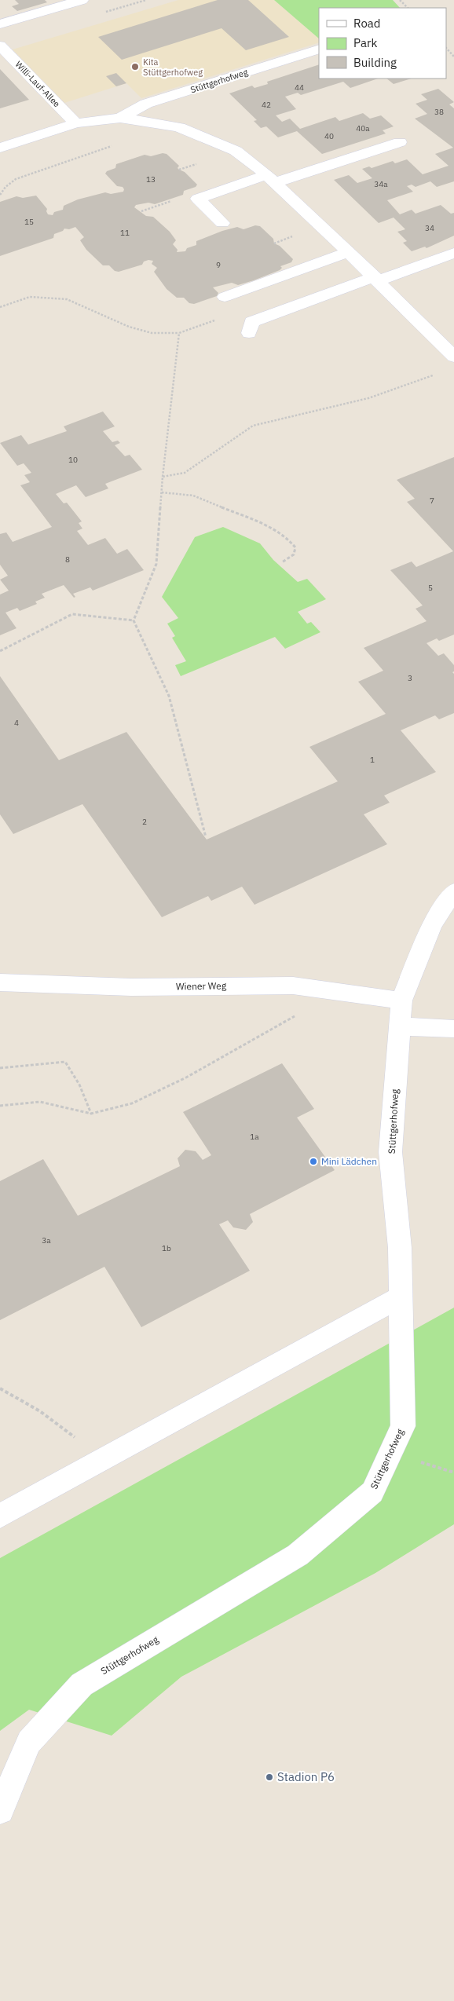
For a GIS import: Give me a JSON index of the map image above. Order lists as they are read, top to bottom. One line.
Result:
{"streets":{"street":["Stüttgerhofweg","Willi-Lauf-Allee","Wiener Weg"]},"crossings":[["Stüttgerhofweg","Willi-Lauf-Allee"],["Stüttgerhofweg","Wiener Weg"]],"places":["Kita Stüttgerhofweg","Mini Lädchen","Stadion P6"],"house_numbers":["44","42","38","40a","40","13","34a","15","34","11","9","10","7","8","5","3","4","1","2","1a","3a","1b"],"legend":["Road","Park","Building"]}
